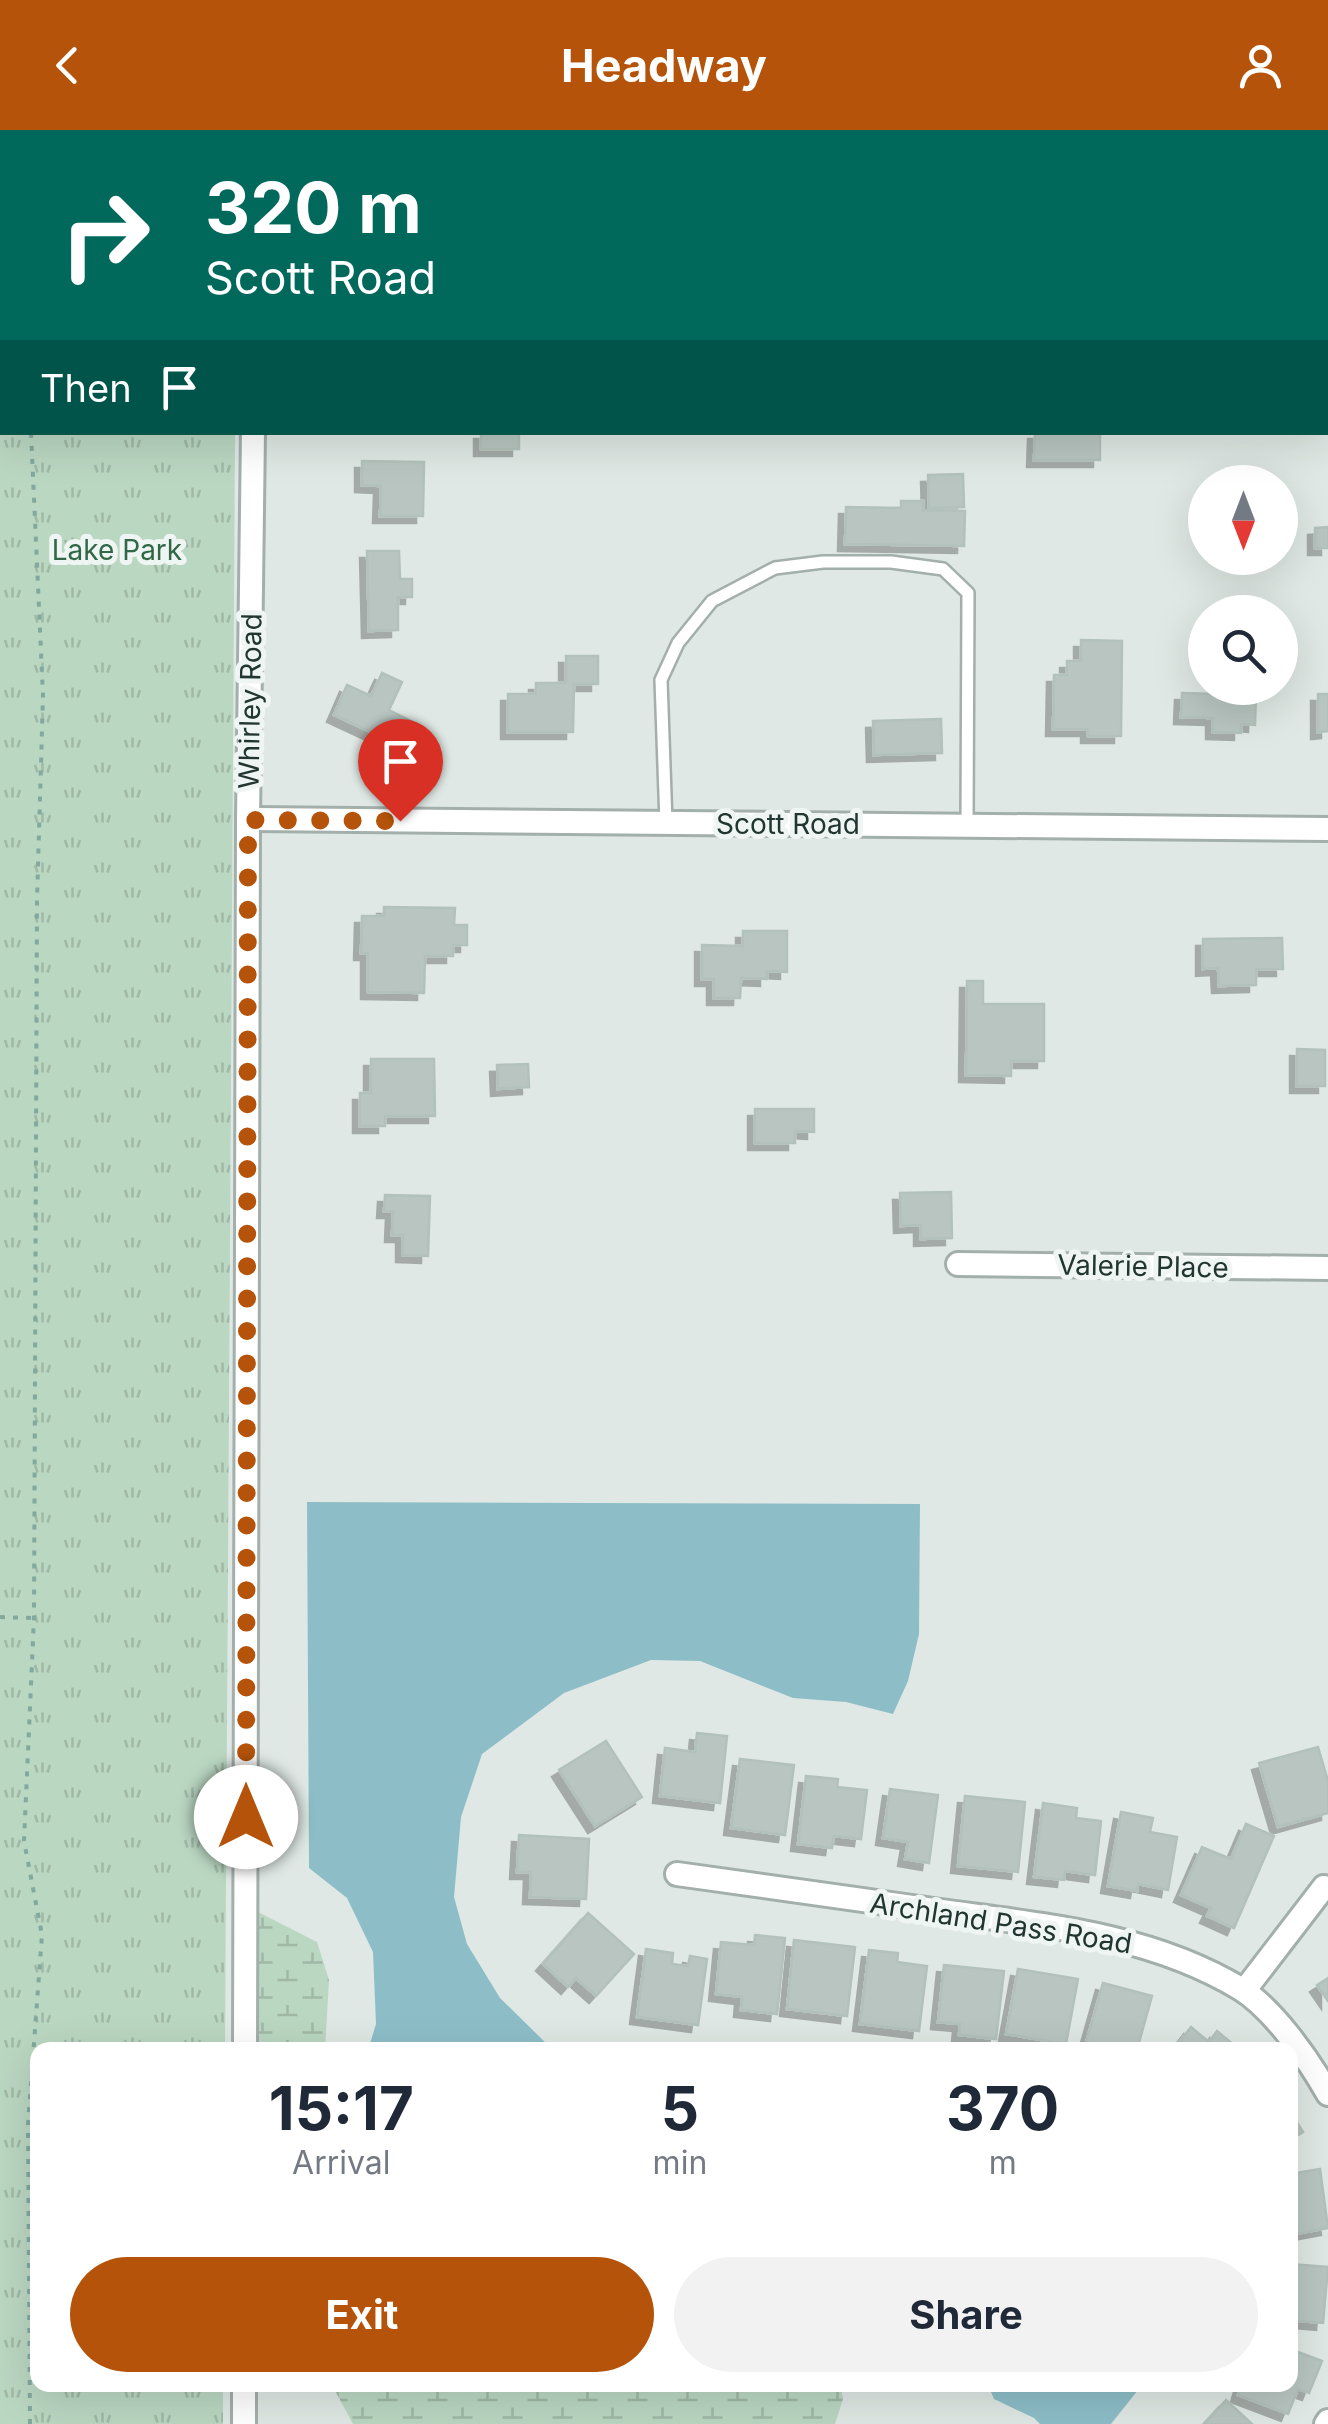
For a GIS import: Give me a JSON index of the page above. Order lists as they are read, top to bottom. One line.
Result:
{"streets":{"street":["Whirley Road","Scott Road","Valerie Place","Archland Pass Road"]},"crossings":[["Whirley Road","Scott Road"]],"parks":["Lake Park"],"north":"bottom","page":{"header":"Headway","turn":["320 m","Scott Road"],"then":"Then","eta":["15:17","Arrival","5","min","370","m"],"buttons":["Exit","Share"]}}
